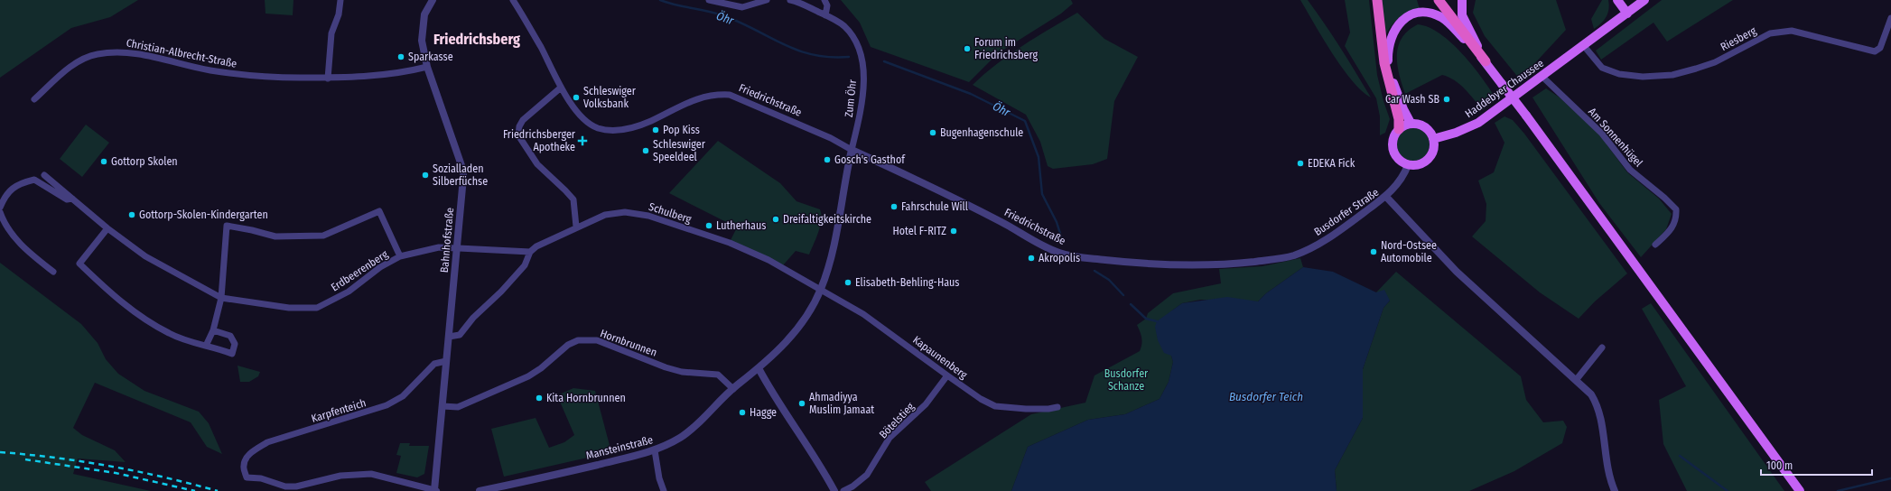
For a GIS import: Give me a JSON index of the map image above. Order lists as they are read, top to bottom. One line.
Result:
{"streets":{"main road":["Haddebyer Chaussee"],"street":["Riesberg","Christian-Albrecht-Straße","Zum Öhr","Friedrichstraße","Am Sonnenhügel","Busdorfer Straße","Schulberg","Bahnhofstraße","Erdbeerenberg","Hornbrunnen","Kapaunenberg","Karpfenteich","Bötelstieg","Mansteinstraße"]},"crossings":[["Riesberg","Haddebyer Chaussee"],["Christian-Albrecht-Straße","Bahnhofstraße"],["Haddebyer Chaussee","Am Sonnenhügel"],["Zum Öhr","Friedrichstraße"],["Zum Öhr","Mansteinstraße"],["Friedrichstraße","Busdorfer Straße"],["Friedrichstraße","Mansteinstraße"],["Schulberg","Erdbeerenberg"],["Schulberg","Kapaunenberg"],["Schulberg","Mansteinstraße"],["Bahnhofstraße","Erdbeerenberg"],["Bahnhofstraße","Hornbrunnen"],["Bahnhofstraße","Karpfenteich"],["Hornbrunnen","Mansteinstraße"],["Kapaunenberg","Bötelstieg"],["Kapaunenberg","Mansteinstraße"]],"districts":["Friedrichsberg"],"water":["Öhr","Busdorfer Teich"],"parks":["Busdorfer Schanze"],"places":{"other":["Forum im Friedrichsberg","Sparkasse","Schleswiger Volksbank","Car Wash SB","Pop Kiss","Bugenhagenschule","Schleswiger Speeldeel","Gosch's Gasthof","Gottorp Skolen","EDEKA Fick","Sozialladen Silberfüchse","Fahrschule Will","Gottorp-Skolen-Kindergarten","Dreifaltigkeitskirche","Lutherhaus","Hotel F-RITZ","Nord-Ostsee Automobile","Akropolis","Elisabeth-Behling-Haus","Kita Hornbrunnen","Ahmadiyya Muslim Jamaat","Hagge"],"health":["Friedrichsberger Apotheke"]},"scale_bar":"100 m"}
